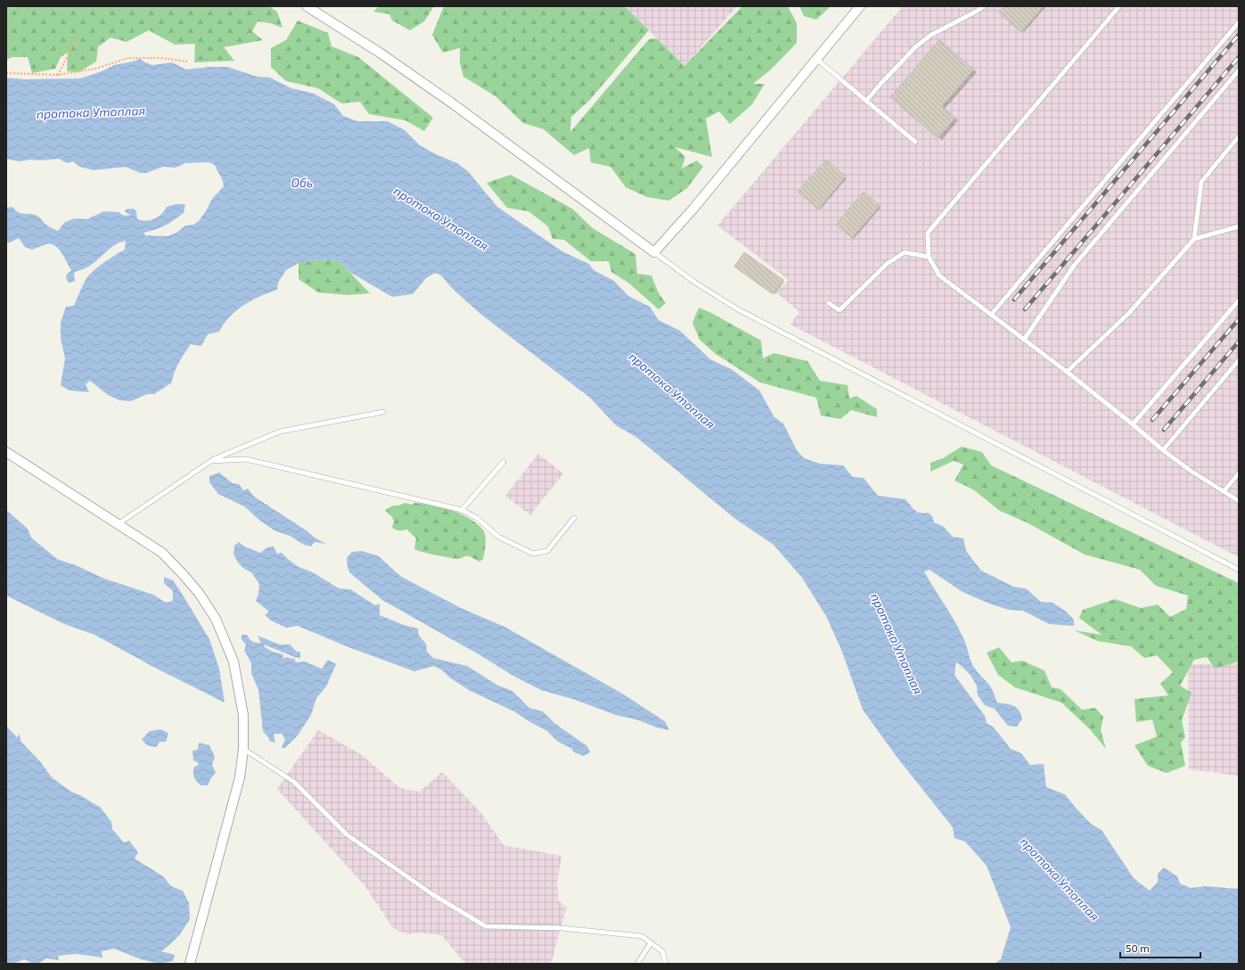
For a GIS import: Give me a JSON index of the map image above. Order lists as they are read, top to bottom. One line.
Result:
{"water":["протока Утоплая","Обь"],"scale_bar":"50 m"}
